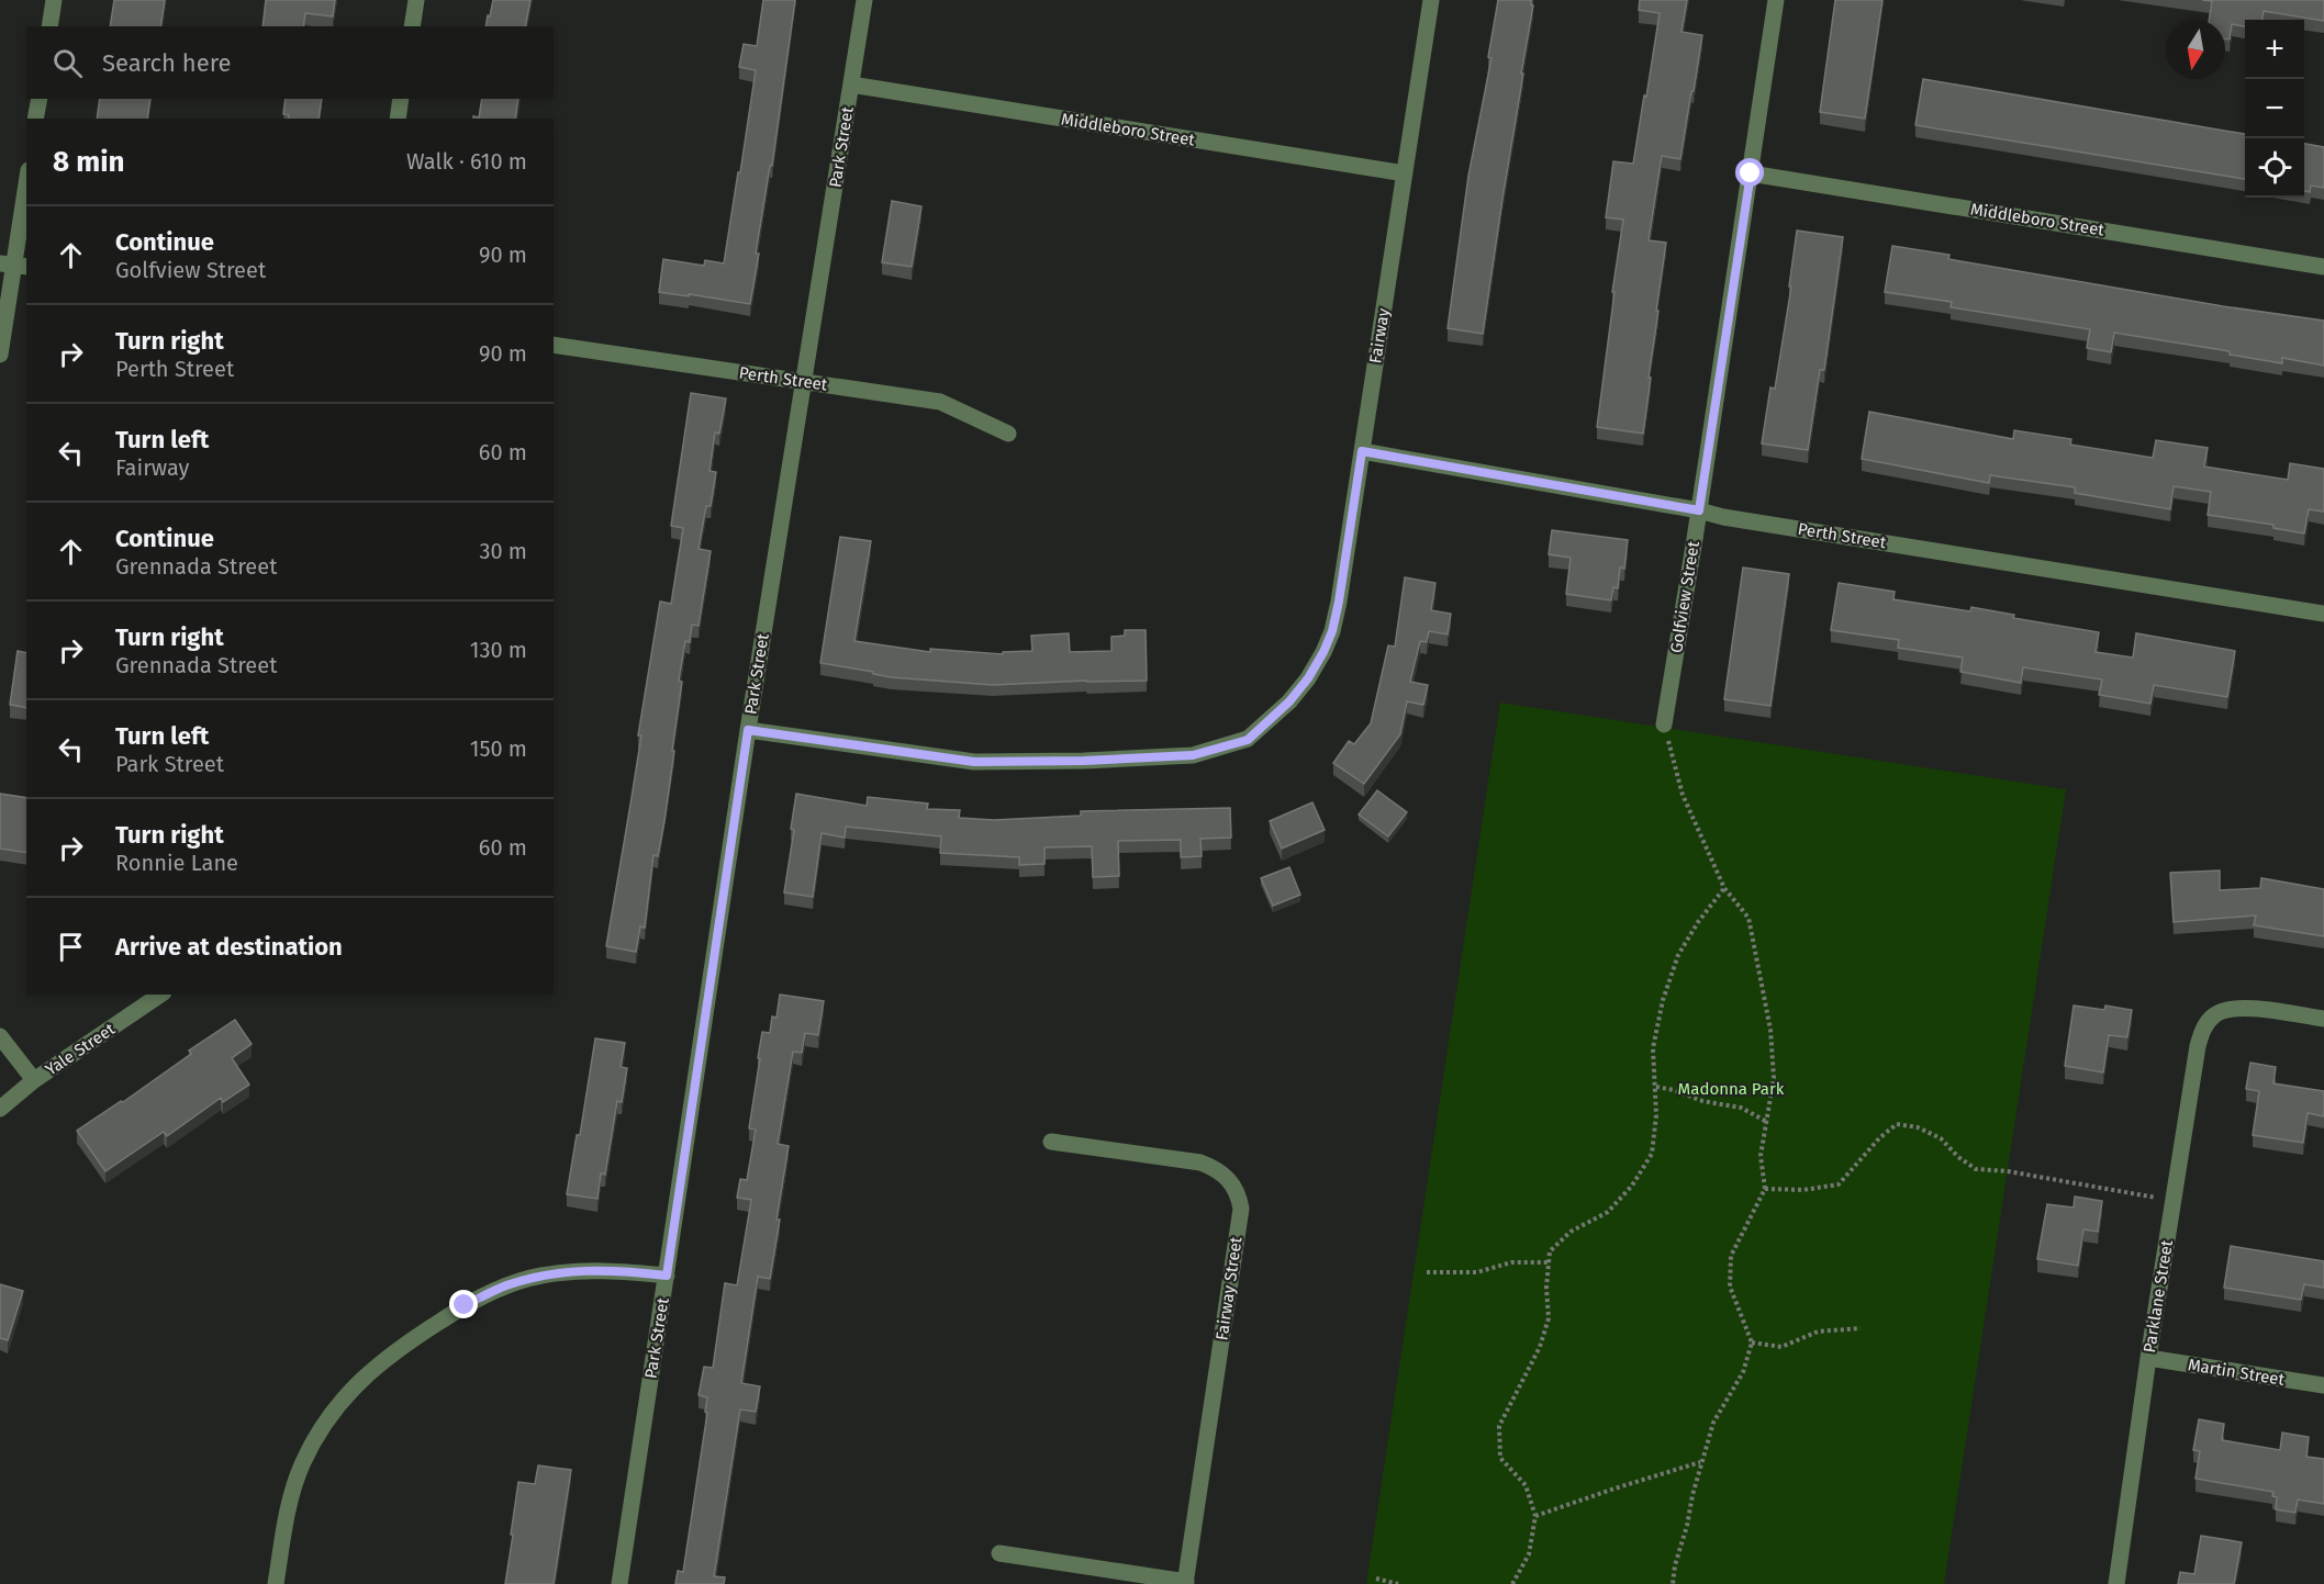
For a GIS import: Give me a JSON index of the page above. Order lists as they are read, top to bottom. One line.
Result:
{"streets":{"street":["Middleboro Street","Park Street","Fairway","Perth Street","Golfview Street","Yale Street","Fairway Street","Parklane Street","Martin Street"]},"crossings":[["Middleboro Street","Park Street"],["Middleboro Street","Fairway"],["Middleboro Street","Golfview Street"],["Park Street","Fairway"],["Park Street","Perth Street"],["Fairway","Perth Street"],["Perth Street","Golfview Street"],["Parklane Street","Martin Street"]],"parks":["Madonna Park"],"north":"bottom","page":{"map_buttons":["+","−"],"search":"Search here","heading":["8 min","Walk · 610 m"],"list":[["Continue","Golfview Street","90 m"],["Turn right","Perth Street","90 m"],["Turn left","Fairway","60 m"],["Continue","Grennada Street","30 m"],["Turn right","Grennada Street","130 m"],["Turn left","Park Street","150 m"],["Turn right","Ronnie Lane","60 m"],"Arrive at destination"]}}
